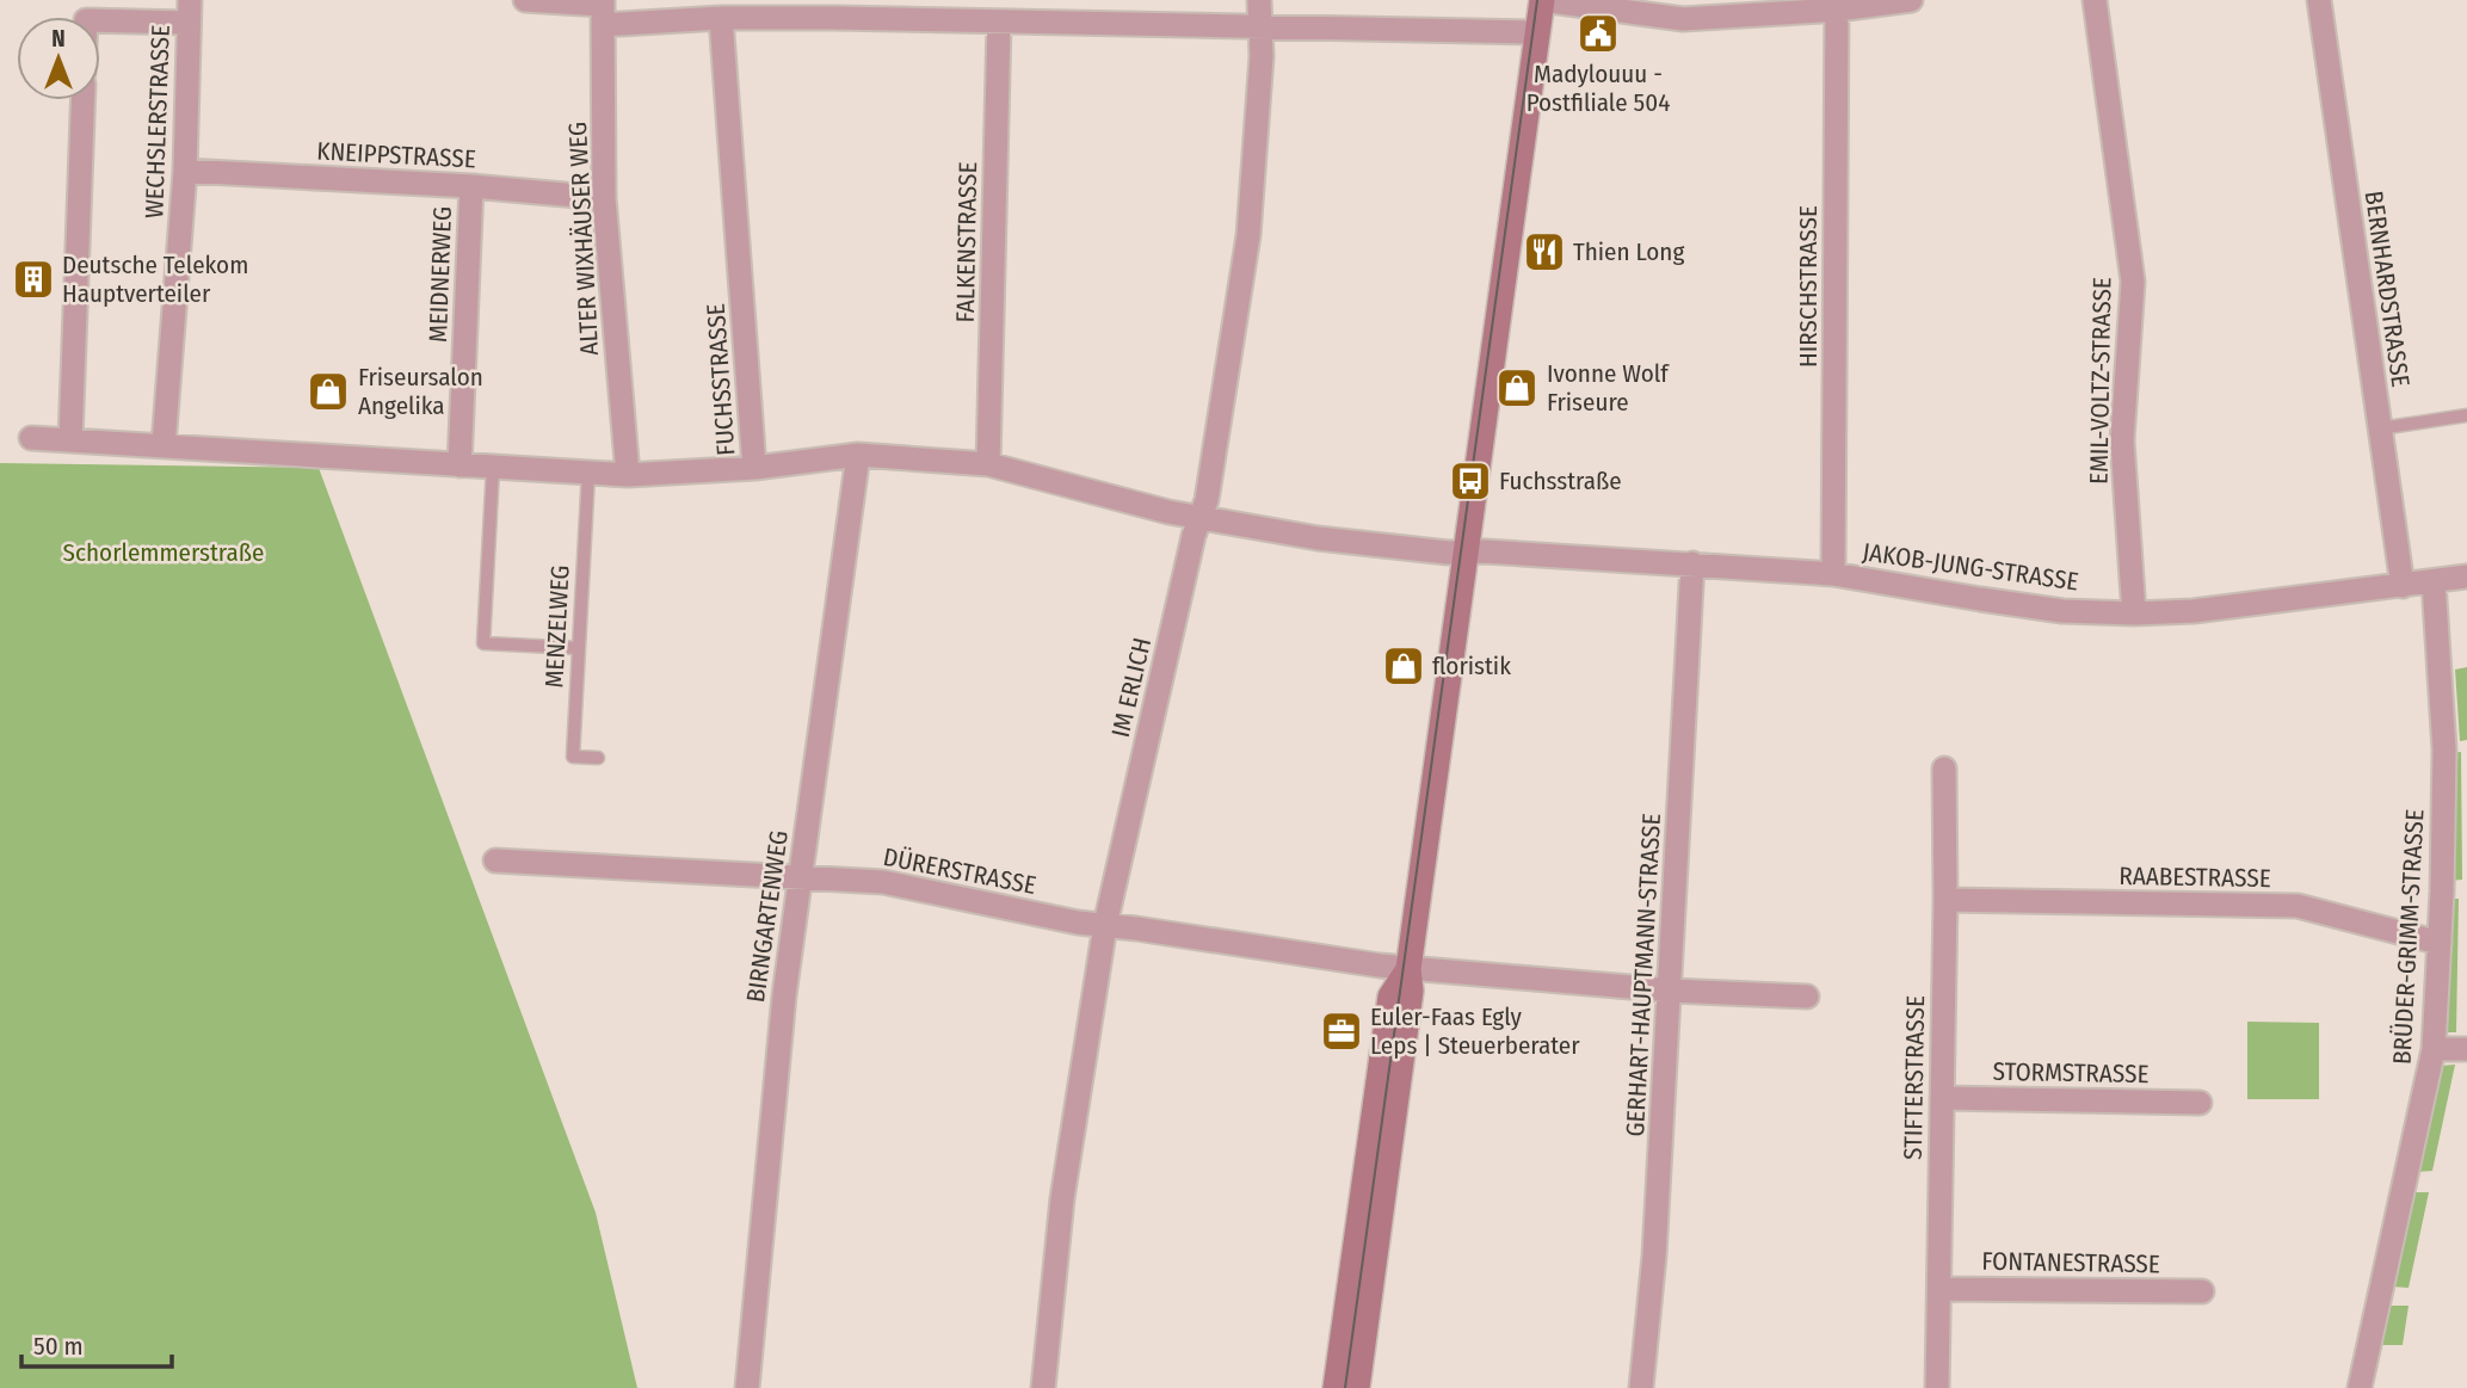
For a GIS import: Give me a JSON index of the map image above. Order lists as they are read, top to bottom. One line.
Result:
{"streets":{"street":["WECHSLERSTRASSE","KNEIPPSTRASSE","ALTER WIXHÄUSER WEG","FALKENSTRASSE","MEIDNERWEG","HIRSCHSTRASSE","BERNHARDSTRASSE","FUCHSSTRASSE","EMIL-VOLTZ-STRASSE","JAKOB-JUNG-STRASSE","IM ERLICH","DÜRERSTRASSE","RAABESTRASSE","BIRNGARTENWEG","BRÜDER-GRIMM-STRASSE","GERHART-HAUPTMANN-STRASSE","STORMSTRASSE","STIFTERSTRASSE","FONTANESTRASSE"],"lane":["MENZELWEG"]},"crossings":[["WECHSLERSTRASSE","KNEIPPSTRASSE"],["KNEIPPSTRASSE","ALTER WIXHÄUSER WEG"],["KNEIPPSTRASSE","MEIDNERWEG"],["FALKENSTRASSE","FUCHSSTRASSE"],["HIRSCHSTRASSE","JAKOB-JUNG-STRASSE"],["BERNHARDSTRASSE","JAKOB-JUNG-STRASSE"],["FUCHSSTRASSE","JAKOB-JUNG-STRASSE"],["FUCHSSTRASSE","IM ERLICH"],["FUCHSSTRASSE","BIRNGARTENWEG"],["EMIL-VOLTZ-STRASSE","JAKOB-JUNG-STRASSE"],["JAKOB-JUNG-STRASSE","BRÜDER-GRIMM-STRASSE"],["JAKOB-JUNG-STRASSE","GERHART-HAUPTMANN-STRASSE"],["IM ERLICH","DÜRERSTRASSE"],["DÜRERSTRASSE","BIRNGARTENWEG"],["DÜRERSTRASSE","GERHART-HAUPTMANN-STRASSE"],["RAABESTRASSE","BRÜDER-GRIMM-STRASSE"],["RAABESTRASSE","STIFTERSTRASSE"],["STORMSTRASSE","STIFTERSTRASSE"],["STIFTERSTRASSE","FONTANESTRASSE"]],"parks":["Schorlemmerstraße"],"places":{"public building":["Madylouuu - Postfiliale 504"],"restaurant":["Thien Long"],"building":["Deutsche Telekom Hauptverteiler"],"shop":["Ivonne Wolf Friseure","Friseursalon Angelika","floristik"],"bus stop":["Fuchsstraße"],"office":["Euler-Faas Egly Leps | Steuerberater"]},"scale_bar":"50 m","north":"top"}
